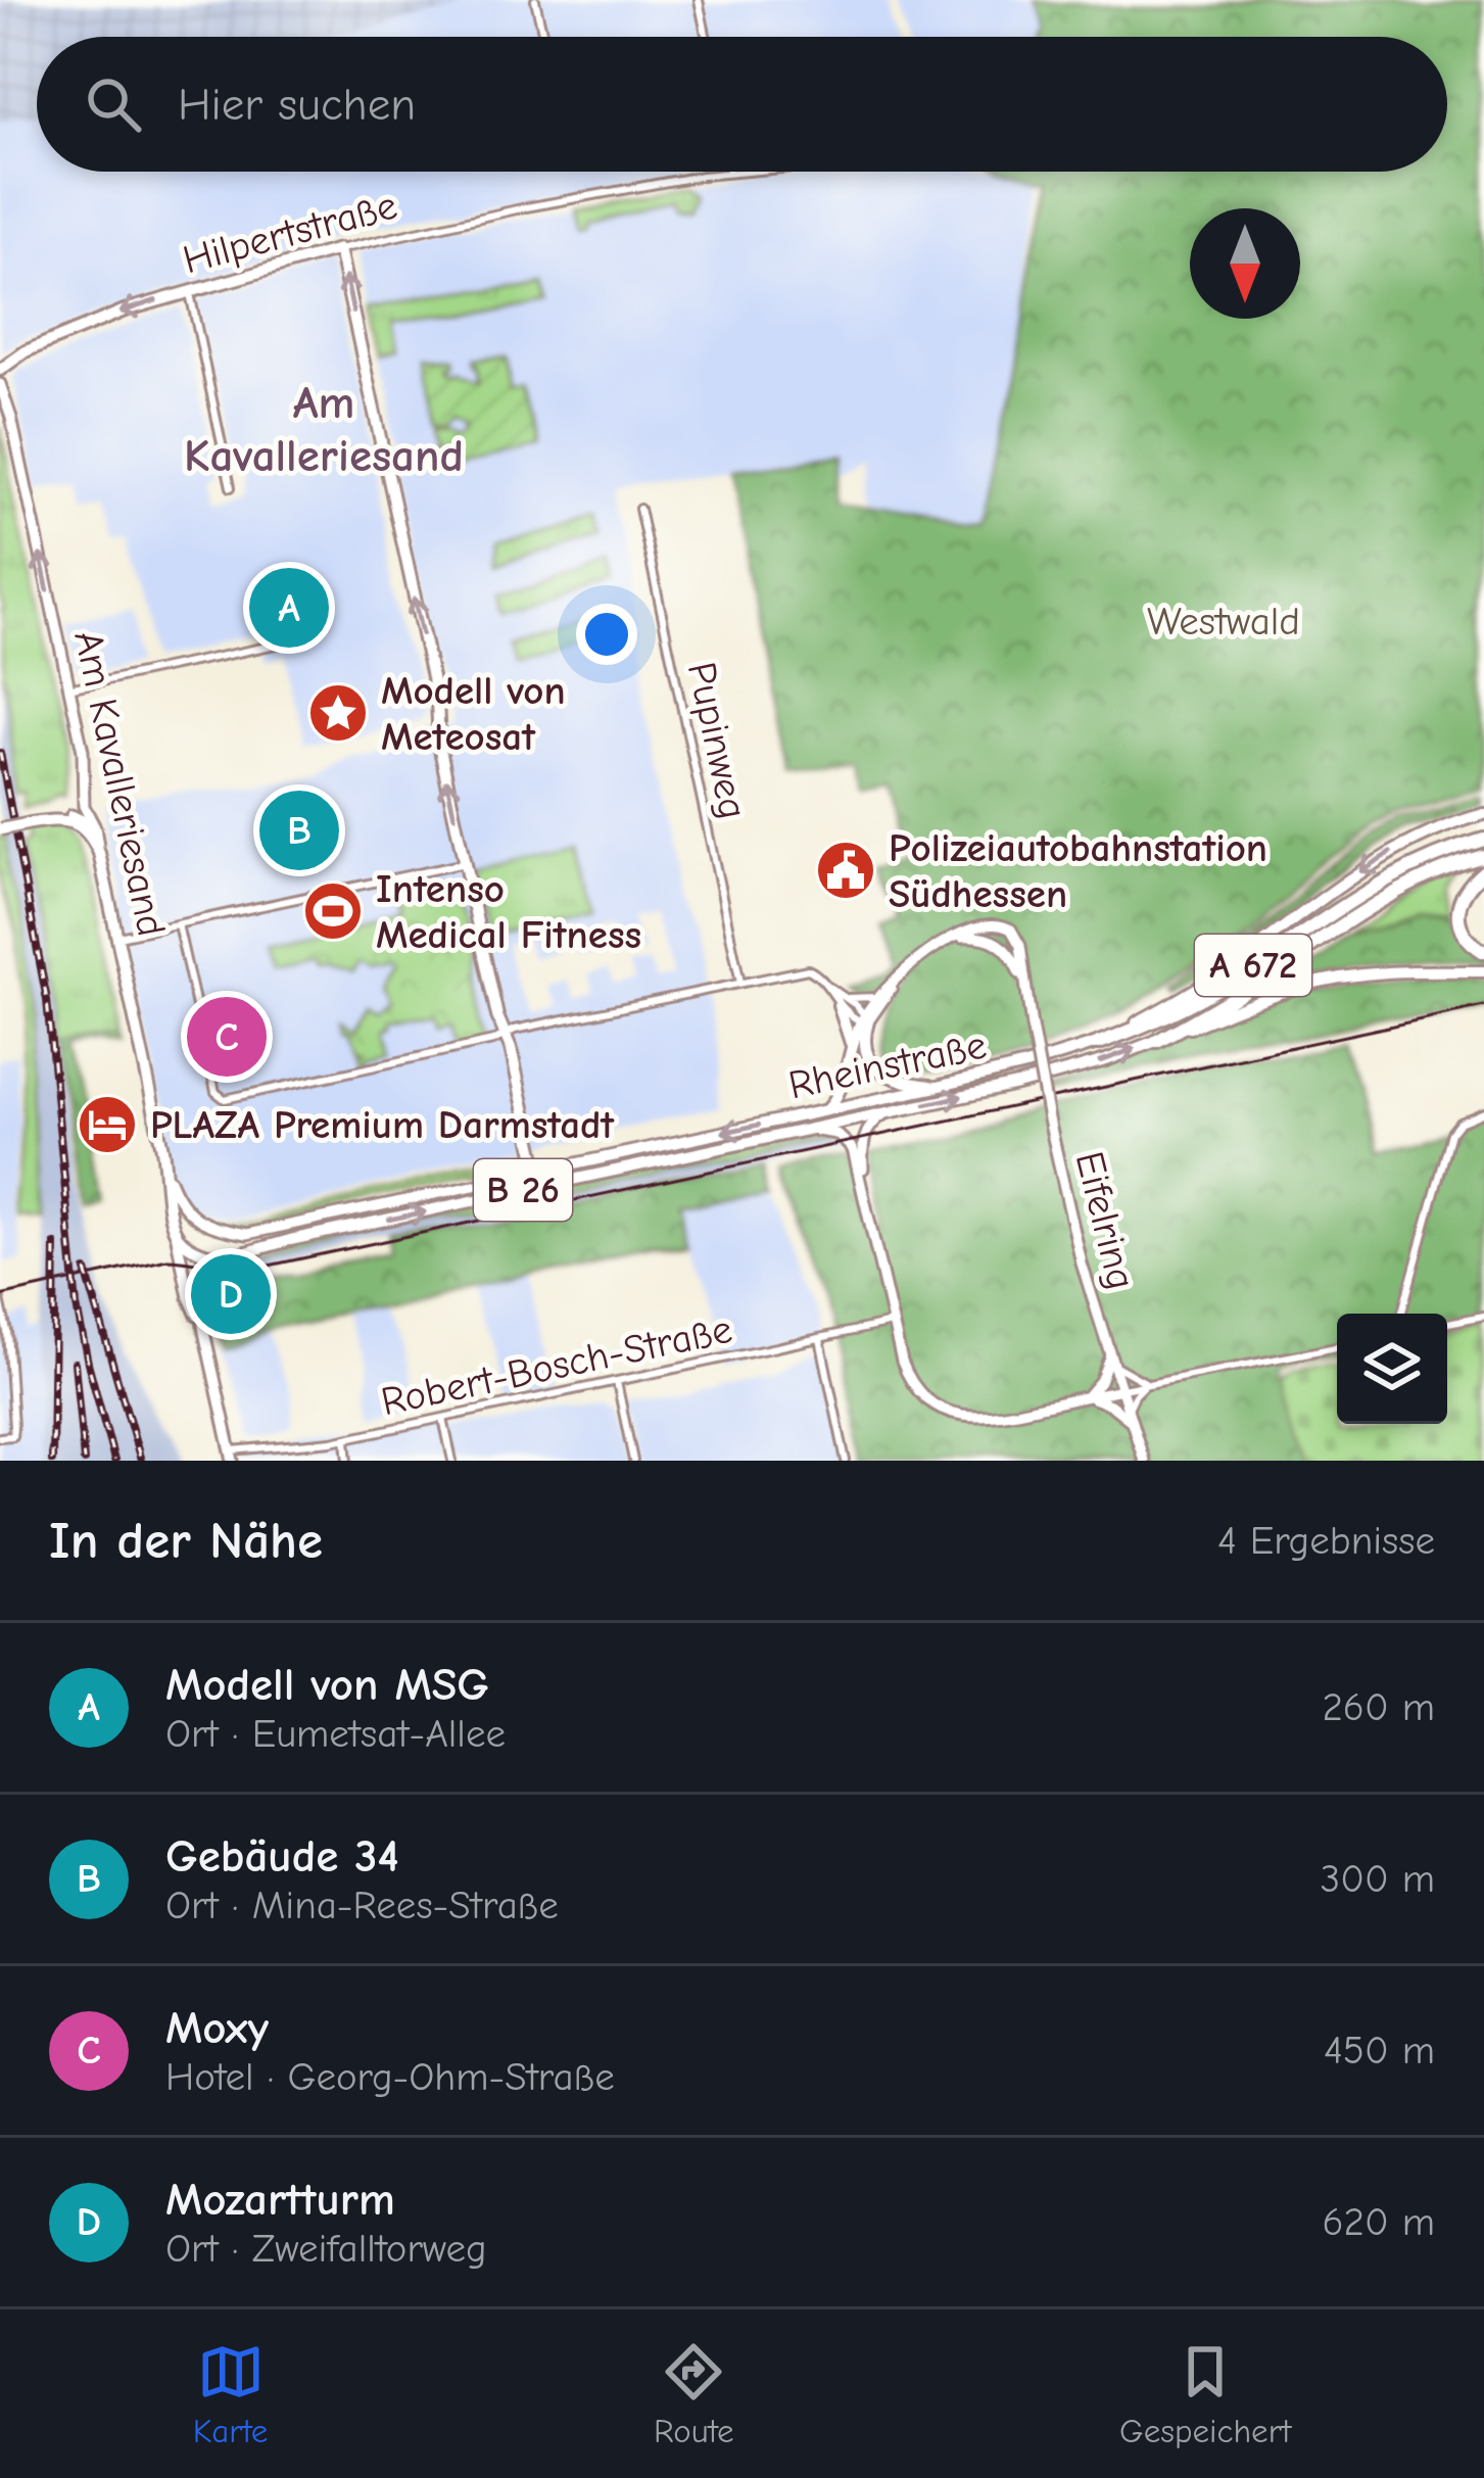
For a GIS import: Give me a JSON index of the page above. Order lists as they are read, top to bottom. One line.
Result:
{"streets":{"highway":["A 672"],"main road":["Hilpertstraße","Am Kavalleriesand","Rheinstraße","B 26"],"street":["Pupinweg","Eifelring","Robert-Bosch-Straße"]},"crossings":[["Am Kavalleriesand","Rheinstraße"],["A 672","Rheinstraße"]],"districts":["Am Kavalleriesand"],"parks":["Westwald"],"places":{"place":["Modell von Meteosat"],"public building":["Polizeiautobahnstation Südhessen"],"sports":["Intenso Medical Fitness"],"hotel":["PLAZA Premium Darmstadt"]},"north":"bottom","page":{"search":"Hier suchen","pins":["A","B","C","D"],"heading":["In der Nähe","4 Ergebnisse"],"list":[{"mark":"A","name":"Modell von MSG","note":"Ort · Eumetsat-Allee","value":"260 m"},{"mark":"B","name":"Gebäude 34","note":"Ort · Mina-Rees-Straße","value":"300 m"},{"mark":"C","name":"Moxy","note":"Hotel · Georg-Ohm-Straße","value":"450 m"},{"mark":"D","name":"Mozartturm","note":"Ort · Zweifalltorweg","value":"620 m"}],"nav":["Karte","Route","Gespeichert"]}}
